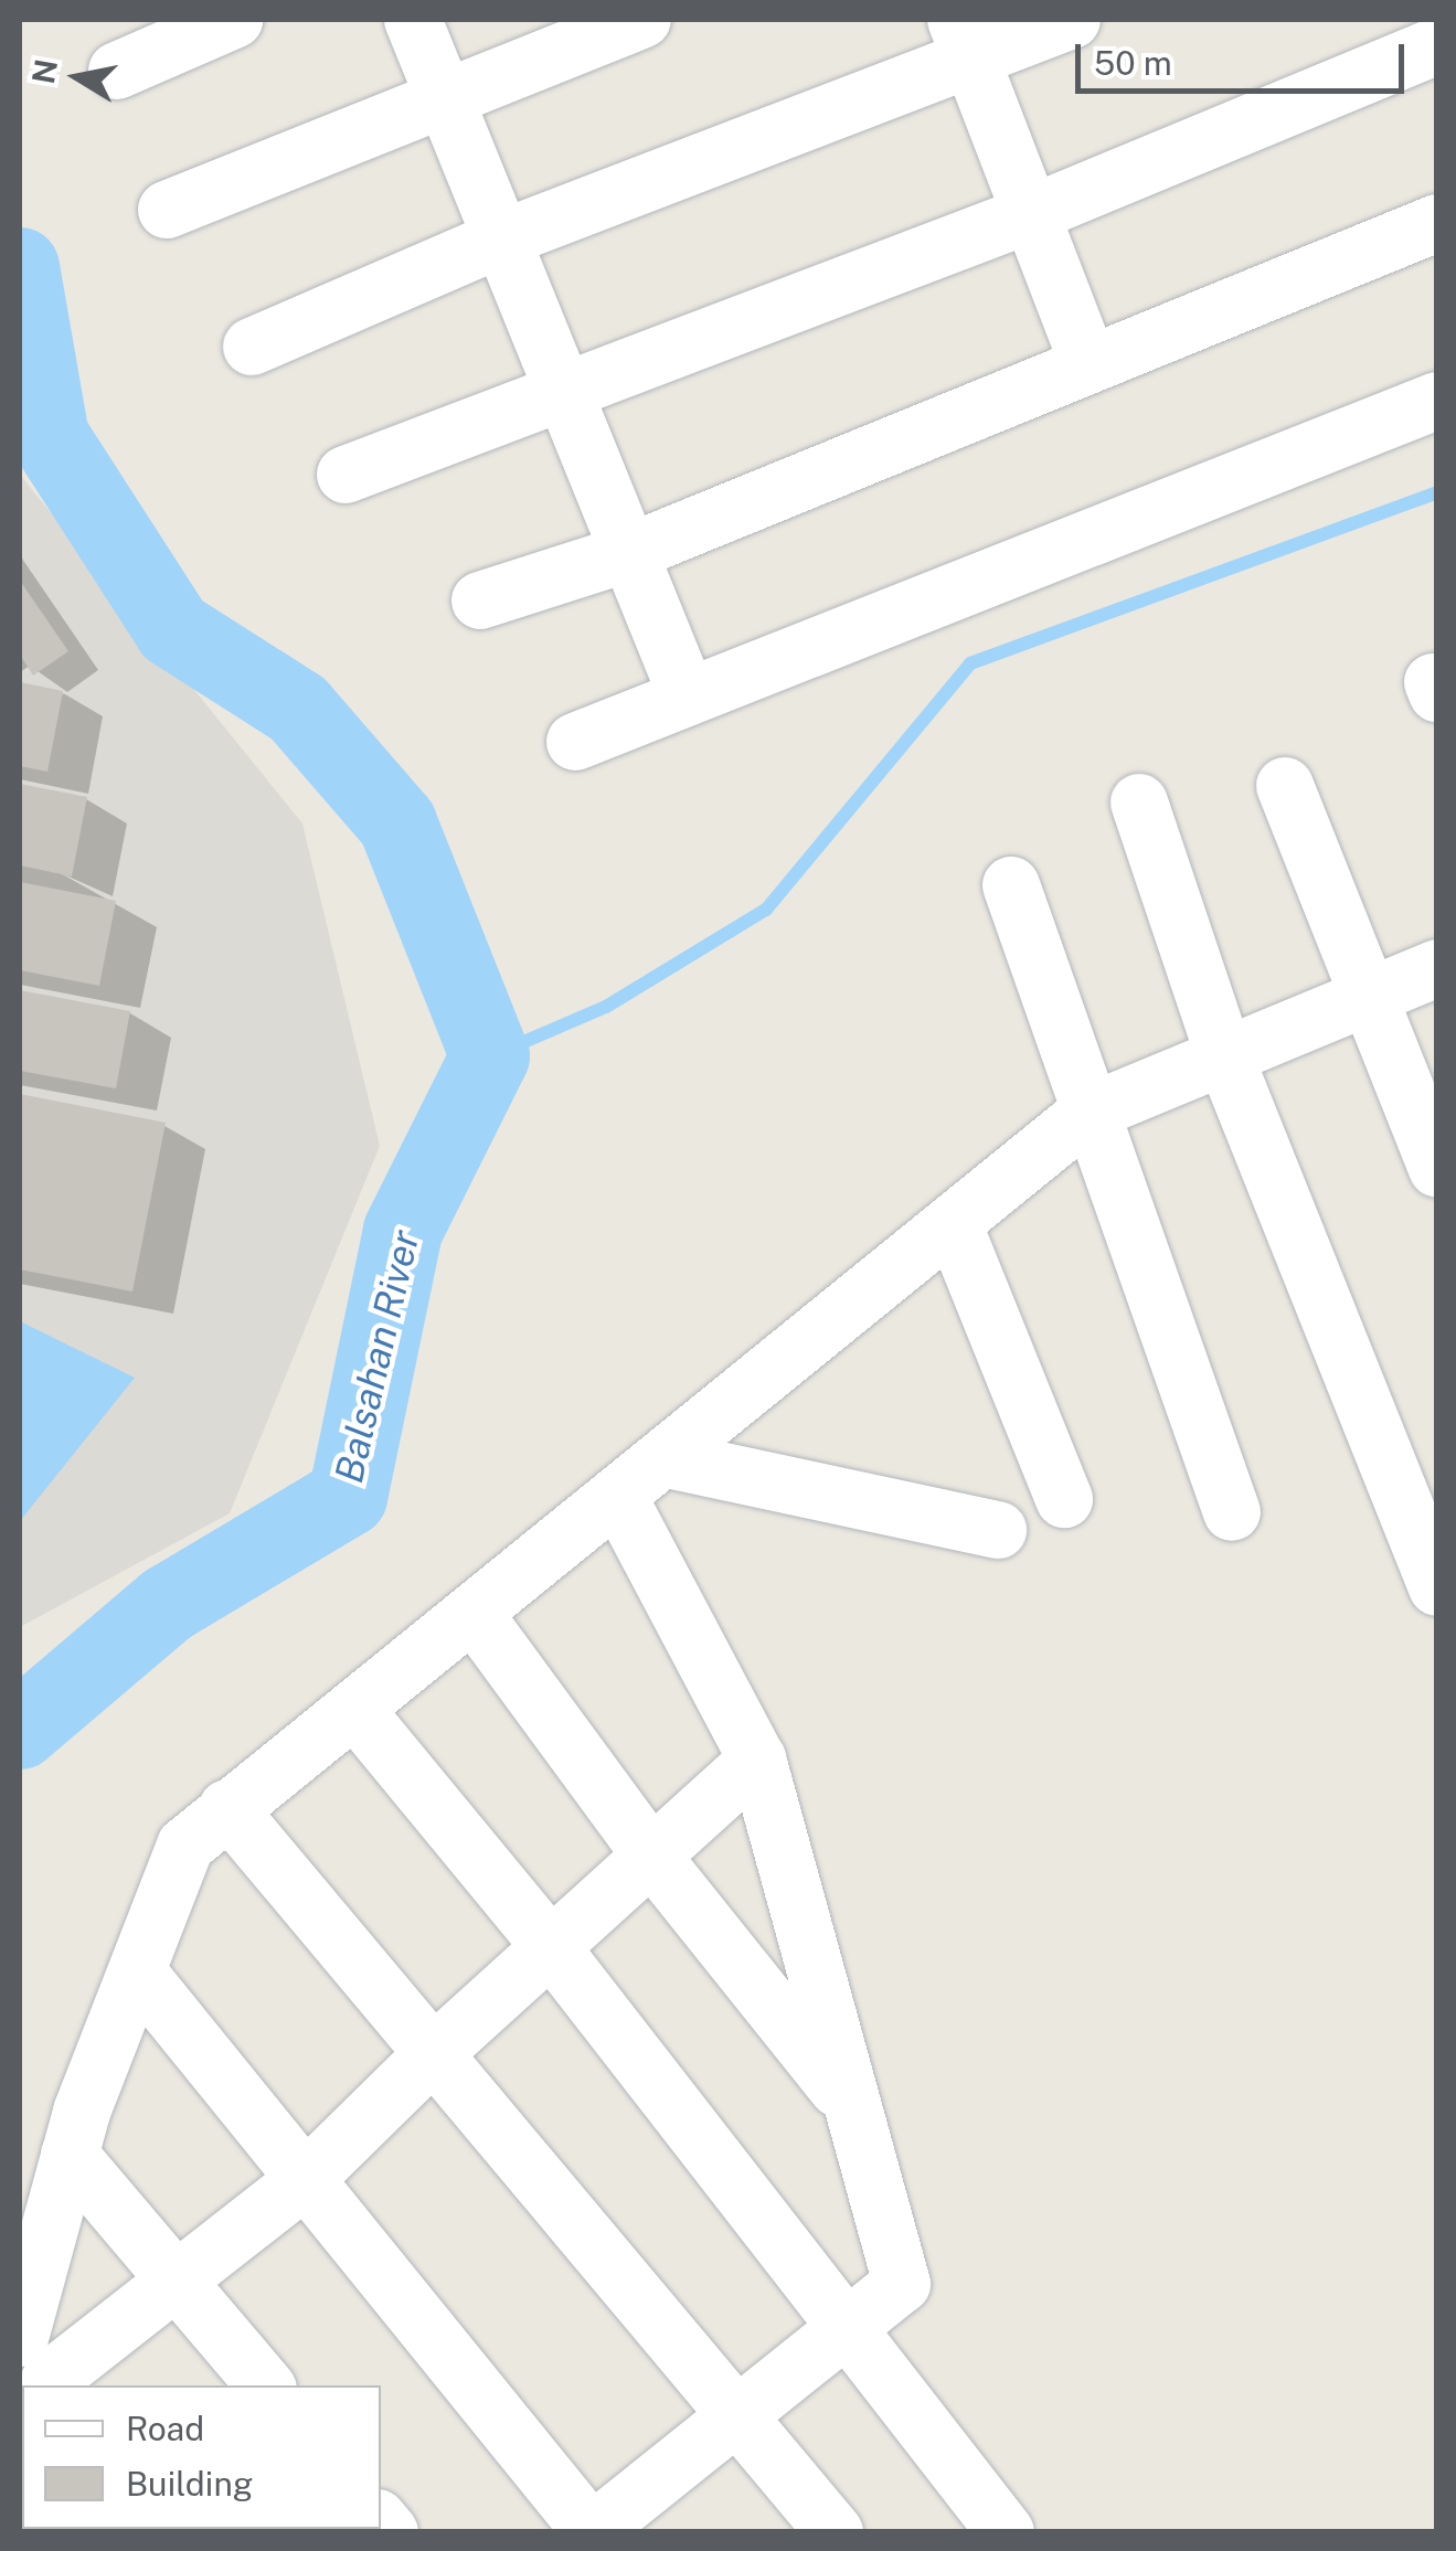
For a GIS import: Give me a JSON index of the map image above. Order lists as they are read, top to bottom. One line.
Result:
{"water":["Balsahan River"],"legend":["Road","Building"],"scale_bar":"50 m","north":"left"}
